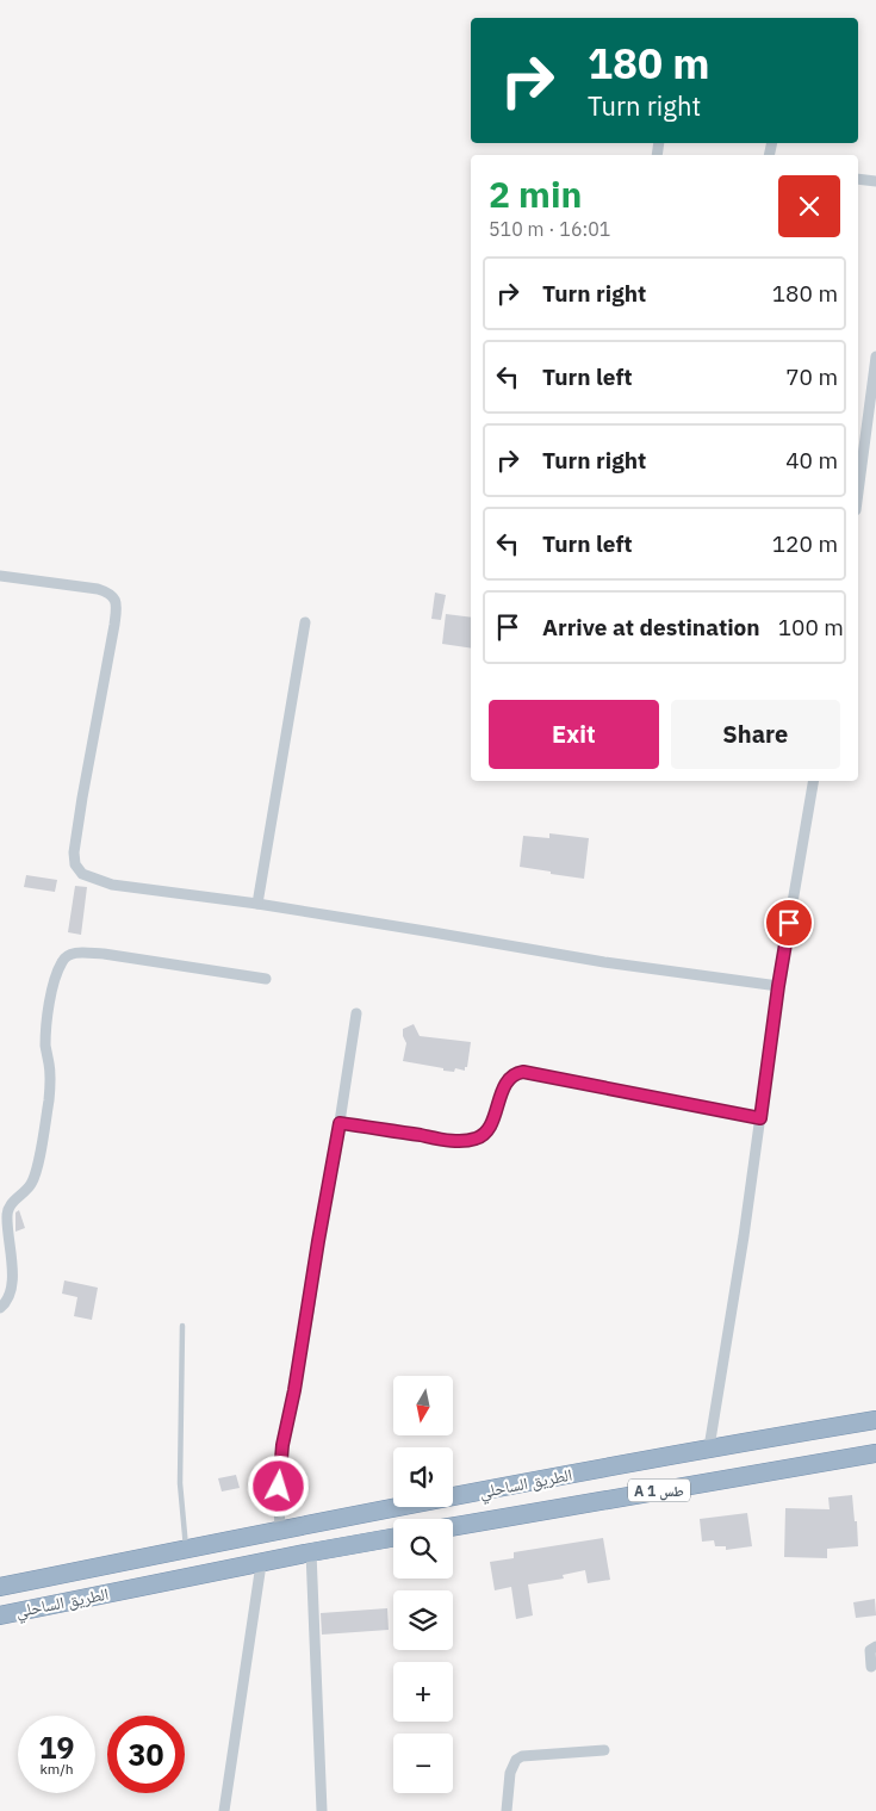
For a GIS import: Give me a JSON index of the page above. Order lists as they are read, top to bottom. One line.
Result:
{"streets":{"highway":["الطريق الساحلي","A 1 طس"]},"north":"bottom","page":{"turn":["180 m","Turn right"],"heading":["2 min","510 m · 16:01"],"list":[{"name":"Turn right","value":"180 m"},{"name":"Turn left","value":"70 m"},{"name":"Turn right","value":"40 m"},{"name":"Turn left","value":"120 m"},{"name":"Arrive at destination","value":"100 m"}],"buttons":["Exit","Share"],"map_buttons":["+","−"],"speed":"19 km/h","limit":"30"}}
